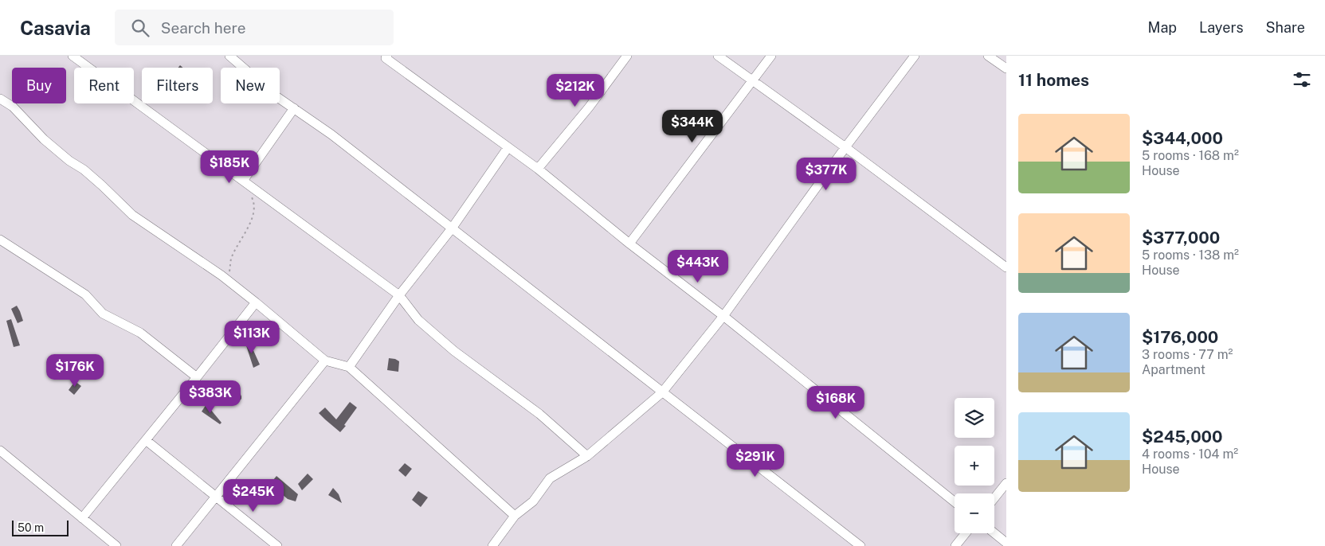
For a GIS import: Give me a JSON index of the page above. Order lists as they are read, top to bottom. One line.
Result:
{"scale_bar":"50 m","page":{"header":"Casavia","search":"Search here","nav":["Map","Layers","Share"],"heading":"11 homes","chip":["Buy","Rent","Filters","New"],"price":["$212K","$344K","$185K","$377K","$443K","$113K","$176K","$383K","$168K","$291K","$245K"],"list":[{"name":"$344,000","note":"5 rooms · 168 m² · House"},{"name":"$377,000","note":"5 rooms · 138 m² · House"},{"name":"$176,000","note":"3 rooms · 77 m² · Apartment"},{"name":"$245,000","note":"4 rooms · 104 m² · House"}],"map_buttons":["+","−"],"scale":"50 m"}}
